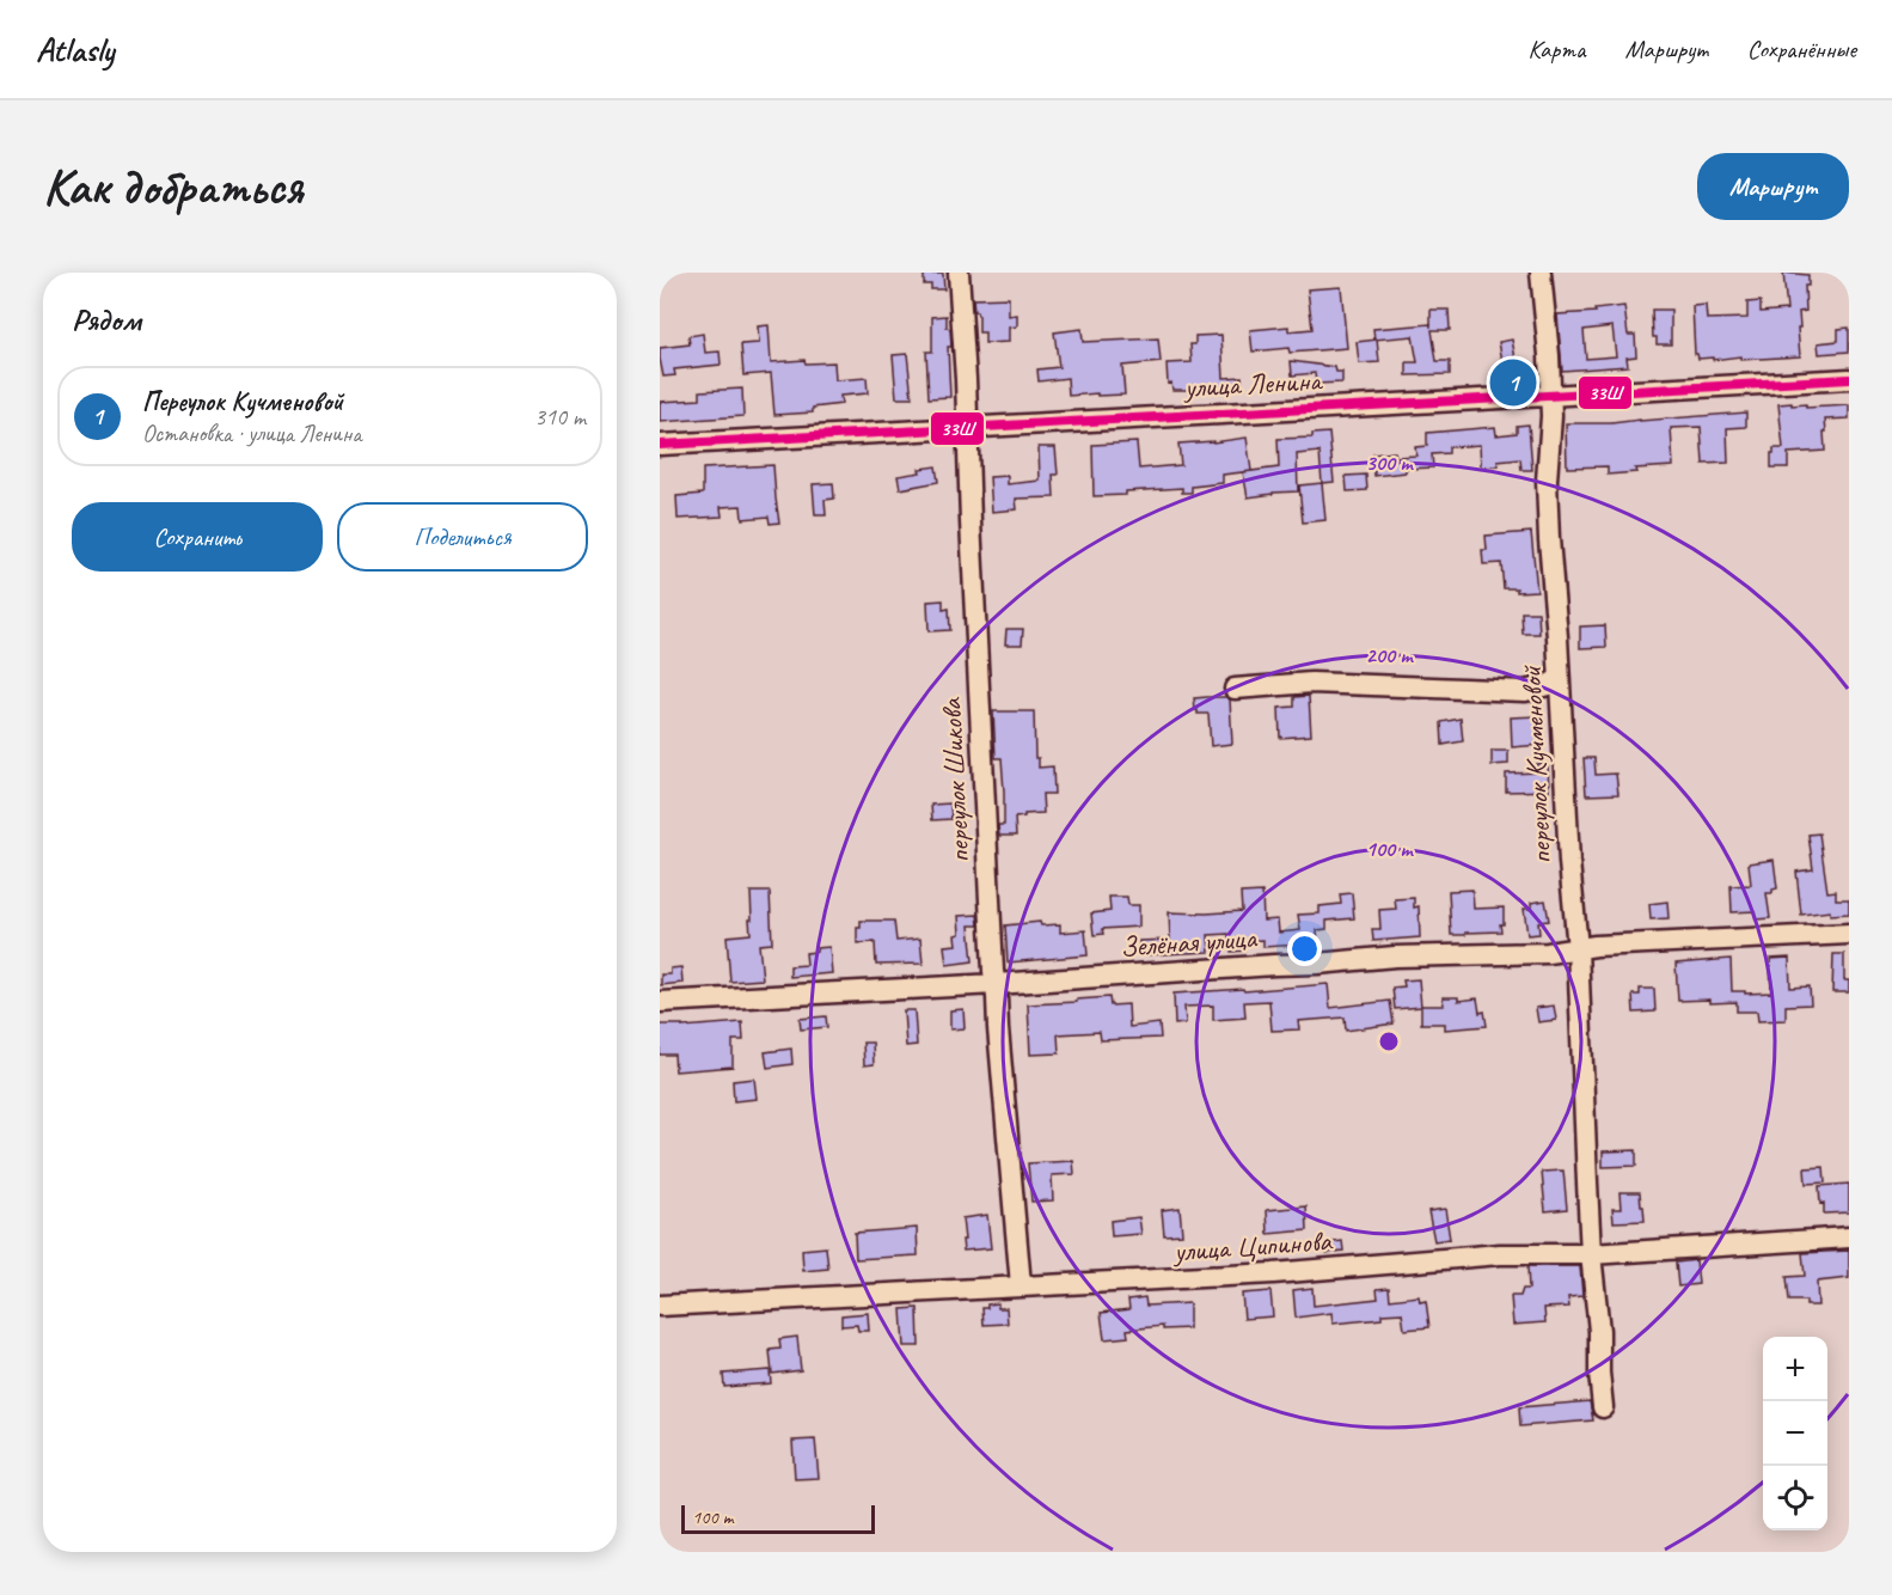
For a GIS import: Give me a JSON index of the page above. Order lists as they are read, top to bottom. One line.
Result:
{"streets":{"street":["улица Ленина","переулок Кучменовой","переулок Шикова","Зелёная улица","улица Ципинова"]},"crossings":[["улица Ленина","переулок Кучменовой"],["улица Ленина","переулок Шикова"],["переулок Кучменовой","Зелёная улица"],["переулок Кучменовой","улица Ципинова"],["переулок Шикова","Зелёная улица"],["переулок Шикова","улица Ципинова"]],"lines":["transit line 33Ш"],"scale_bar":"100 m","page":{"header":"Atlasly","nav":["Карта","Маршрут","Сохранённые"],"buttons":["Маршрут",["Сохранить","Поделиться"]],"title":"Как добраться","heading":"Рядом","pins":"1","list":[{"mark":"1","name":"Переулок Кучменовой","note":"Остановка · улица Ленина","value":"310 m"}],"map_buttons":["+","−"],"scale":"100 m"},"rings":["300 m","200 m","100 m"]}
